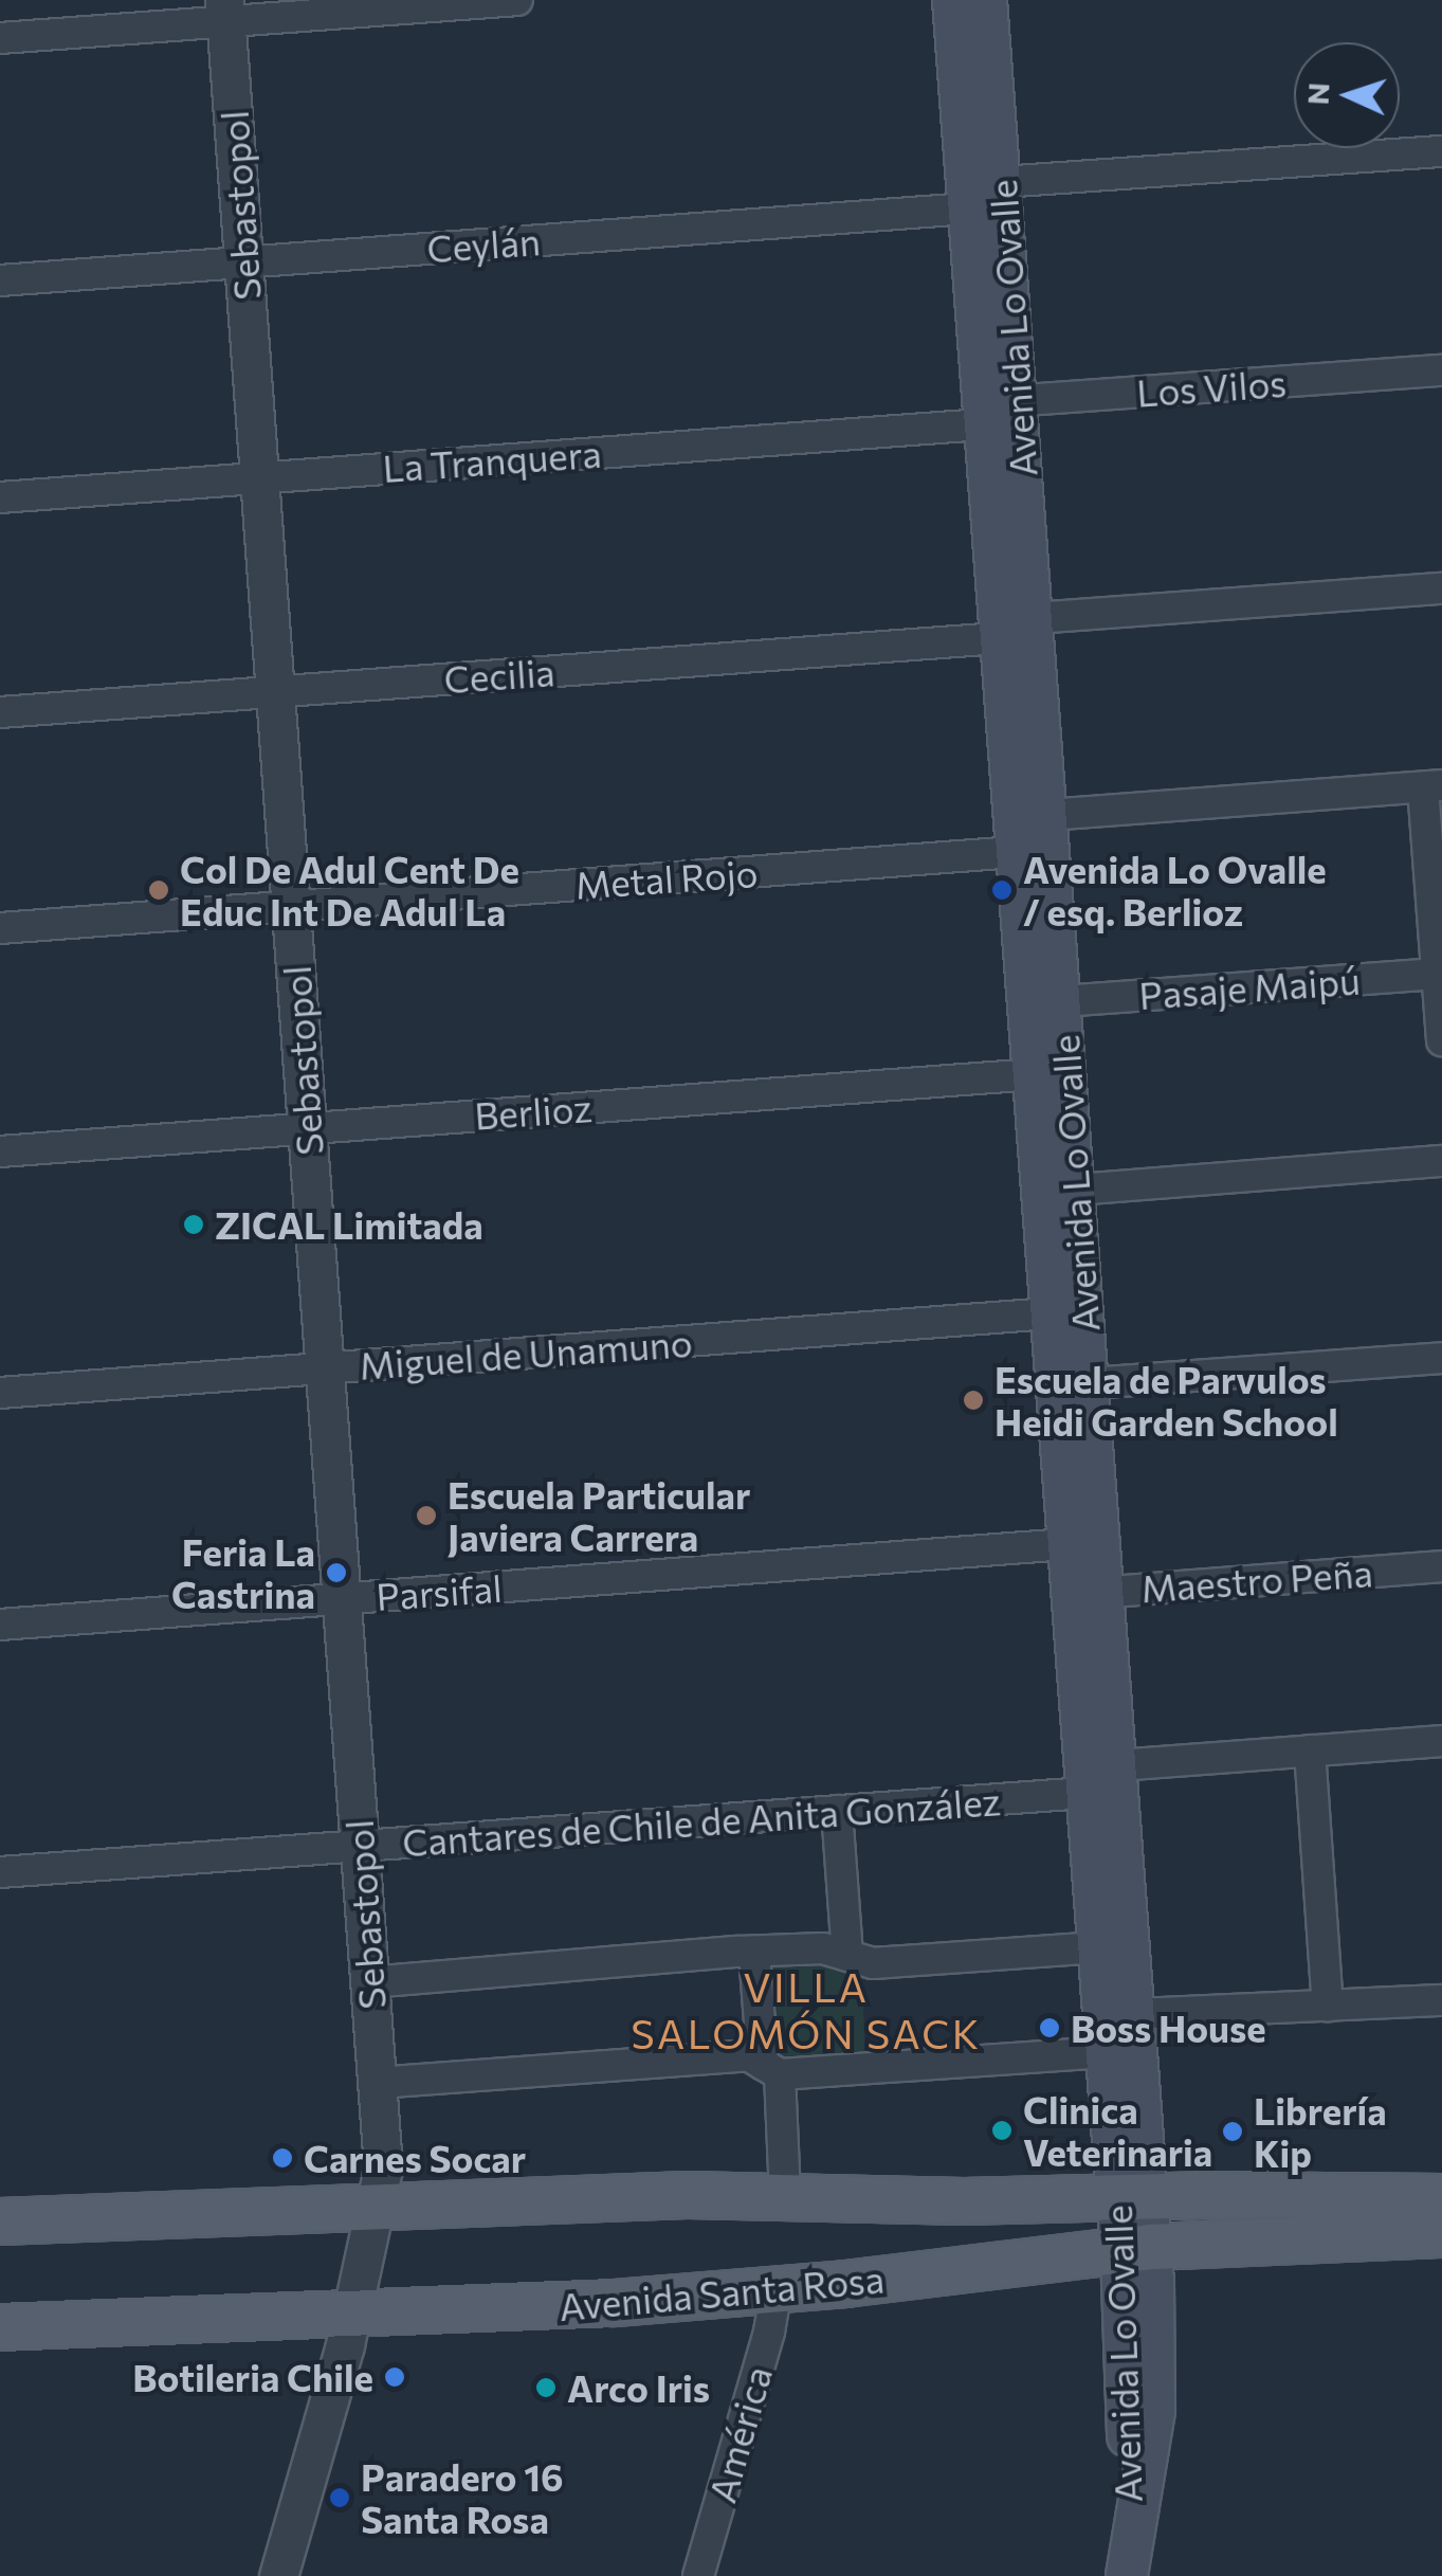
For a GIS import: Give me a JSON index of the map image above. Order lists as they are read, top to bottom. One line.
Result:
{"streets":{"main road":["Avenida Lo Ovalle","Avenida Santa Rosa"],"street":["Sebastopol","Ceylán","Los Vilos","La Tranquera","Cecilia","Metal Rojo","Pasaje Maipú","Berlioz","Miguel de Unamuno","Maestro Peña","Parsifal","Cantares de Chile de Anita González","América"]},"crossings":[["Sebastopol","Ceylán"],["Sebastopol","La Tranquera"],["Sebastopol","Cecilia"],["Sebastopol","Metal Rojo"],["Sebastopol","Berlioz"],["Sebastopol","Miguel de Unamuno"],["Sebastopol","Parsifal"],["Sebastopol","Cantares de Chile de Anita González"],["Sebastopol","Avenida Santa Rosa"],["Ceylán","Avenida Lo Ovalle"],["Avenida Lo Ovalle","Los Vilos"],["Avenida Lo Ovalle","La Tranquera"],["Avenida Lo Ovalle","Cecilia"],["Avenida Lo Ovalle","Metal Rojo"],["Avenida Lo Ovalle","Pasaje Maipú"],["Avenida Lo Ovalle","Berlioz"],["Avenida Lo Ovalle","Miguel de Unamuno"],["Avenida Lo Ovalle","Maestro Peña"],["Avenida Lo Ovalle","Parsifal"],["Avenida Lo Ovalle","Cantares de Chile de Anita González"],["Avenida Lo Ovalle","Avenida Santa Rosa"],["Los Vilos","La Tranquera"],["Avenida Santa Rosa","América"]],"districts":["VILLA SALOMÓN SACK"],"places":["Col De Adul Cent De Educ Int De Adul La","Avenida Lo Ovalle / esq. Berlioz","ZICAL Limitada","Escuela de Parvulos Heidi Garden School","Escuela Particular Javiera Carrera","Feria La Castrina","Boss House","Clinica Veterinaria","Librería Kip","Carnes Socar","Botileria Chile","Arco Iris","Paradero 16 Santa Rosa"],"north":"left"}
